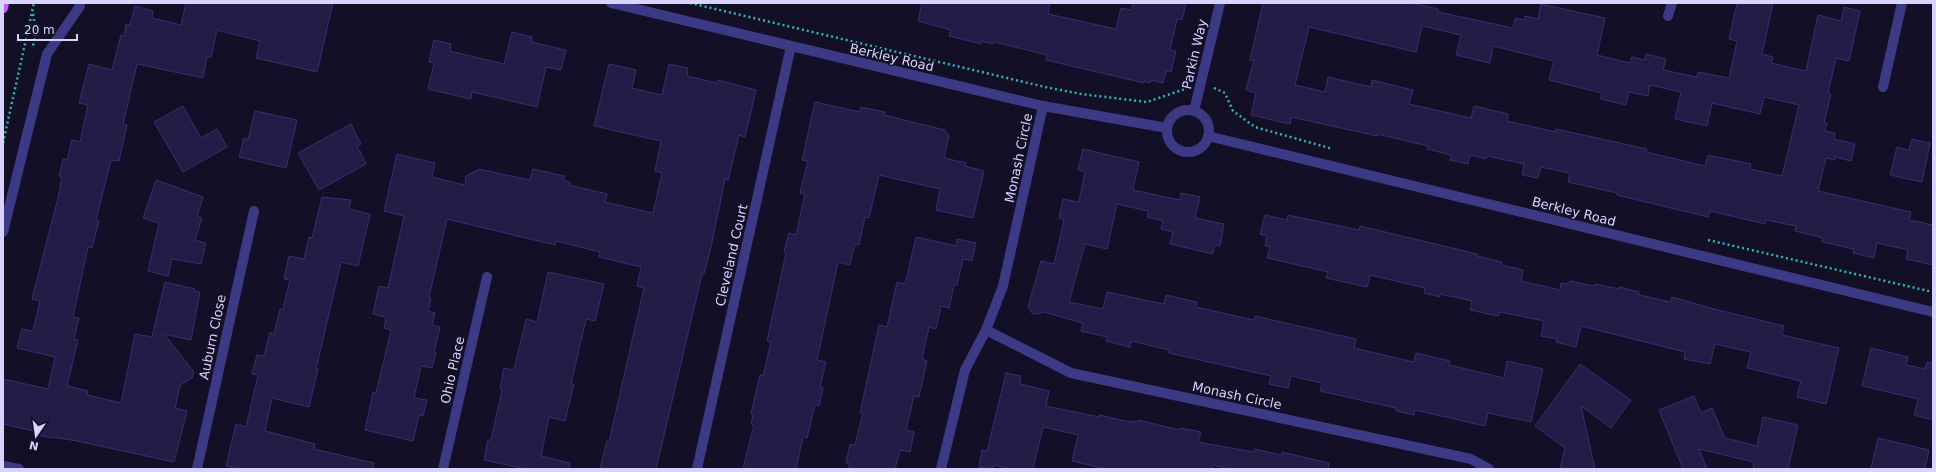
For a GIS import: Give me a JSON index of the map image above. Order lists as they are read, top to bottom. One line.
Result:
{"streets":{"street":["Parkin Way","Berkley Road","Monash Circle","Cleveland Court","Auburn Close","Ohio Place"]},"crossings":[["Parkin Way","Berkley Road"],["Berkley Road","Monash Circle"],["Berkley Road","Cleveland Court"]],"scale_bar":"20 m","north":"bottom"}
